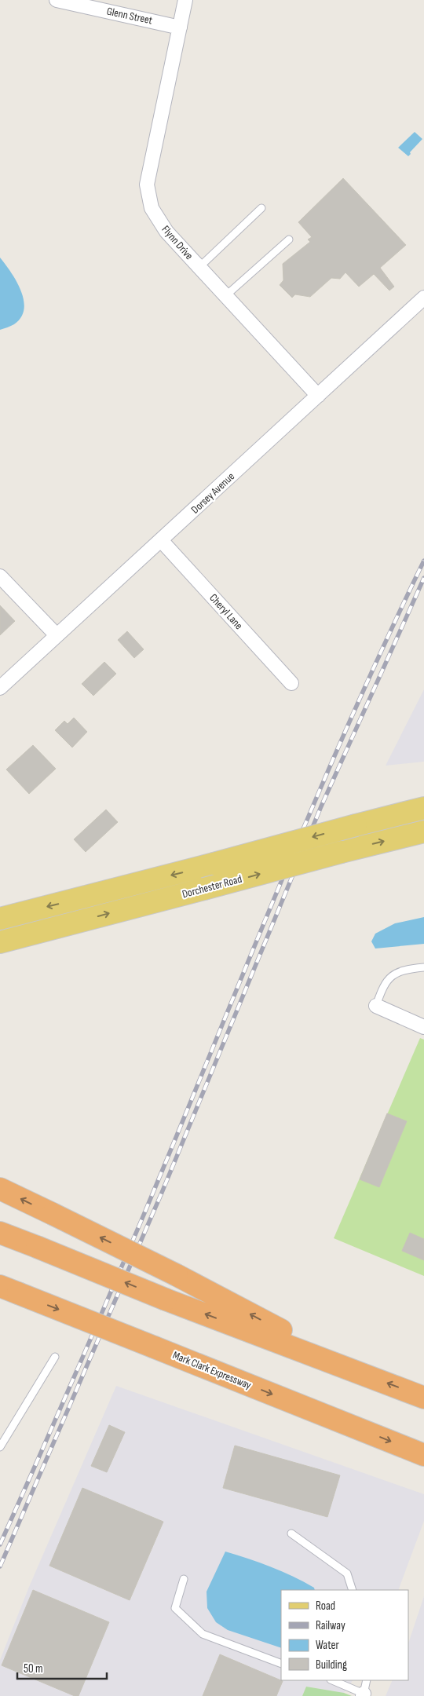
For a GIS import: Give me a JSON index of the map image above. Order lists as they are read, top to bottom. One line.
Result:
{"streets":{"highway":["Mark Clark Expressway"],"main road":["Dorchester Road"],"street":["Glenn Street","Flynn Drive","Dorsey Avenue","Cheryl Lane"]},"crossings":[["Glenn Street","Flynn Drive"],["Flynn Drive","Dorsey Avenue"],["Dorsey Avenue","Cheryl Lane"]],"legend":["Road","Railway","Water","Building"],"scale_bar":"50 m"}
